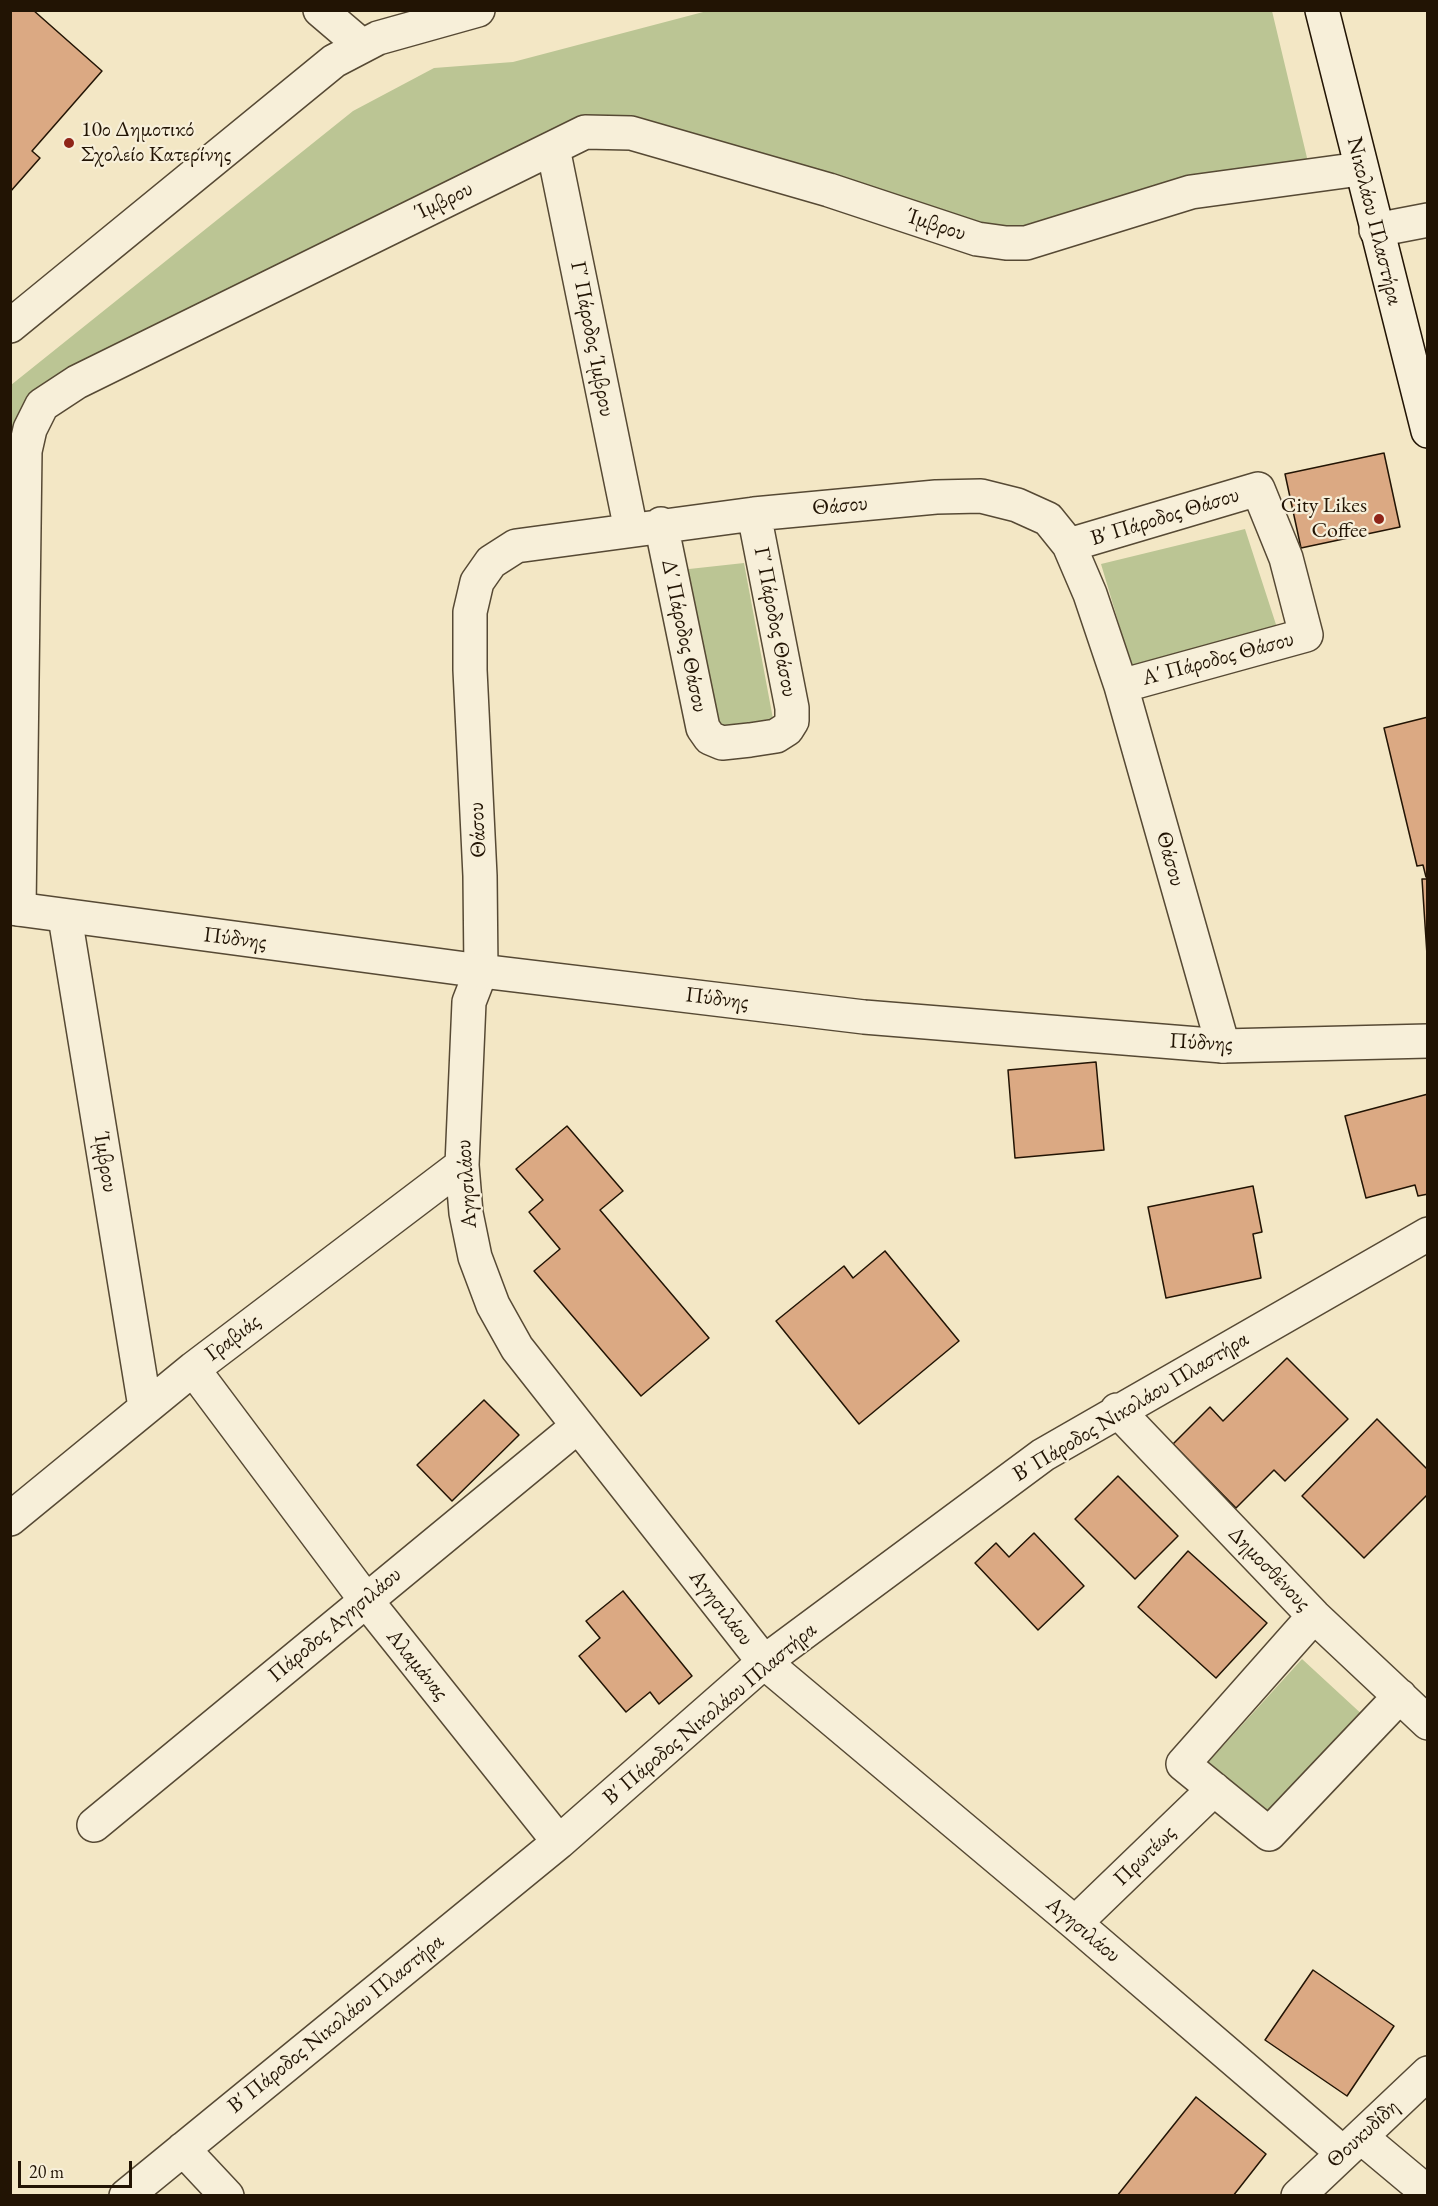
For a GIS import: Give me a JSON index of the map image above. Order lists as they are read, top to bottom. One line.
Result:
{"streets":{"street":["Ίμβρου","Νικολάου Πλαστήρα","Γ΄ Πάροδος Ίμβρου","Θάσου","Β΄ Πάροδος Θάσου","Γ΄ Πάροδος Θάσου","Δ΄ Πάροδος Θάσου","Α΄ Πάροδος Θάσου","Πύδνης","Αγησιλάου","Γραβιάς","Β΄ Πάροδος Νικολάου Πλαστήρα","Δημοσθένους","Πάροδος Αγησιλάου","Αλαμάνας","Πρωτέως","Θουκυδίδη"]},"crossings":[["Ίμβρου","Νικολάου Πλαστήρα"],["Ίμβρου","Γ΄ Πάροδος Ίμβρου"],["Ίμβρου","Πύδνης"],["Ίμβρου","Γραβιάς"],["Γ΄ Πάροδος Ίμβρου","Θάσου"],["Γ΄ Πάροδος Ίμβρου","Δ΄ Πάροδος Θάσου"],["Θάσου","Β΄ Πάροδος Θάσου"],["Θάσου","Γ΄ Πάροδος Θάσου"],["Θάσου","Δ΄ Πάροδος Θάσου"],["Θάσου","Α΄ Πάροδος Θάσου"],["Θάσου","Πύδνης"],["Θάσου","Αγησιλάου"],["Β΄ Πάροδος Θάσου","Α΄ Πάροδος Θάσου"],["Γ΄ Πάροδος Θάσου","Δ΄ Πάροδος Θάσου"],["Πύδνης","Αγησιλάου"],["Αγησιλάου","Γραβιάς"],["Αγησιλάου","Β΄ Πάροδος Νικολάου Πλαστήρα"],["Αγησιλάου","Πάροδος Αγησιλάου"],["Αγησιλάου","Πρωτέως"],["Αγησιλάου","Θουκυδίδη"],["Γραβιάς","Αλαμάνας"],["Β΄ Πάροδος Νικολάου Πλαστήρα","Δημοσθένους"],["Β΄ Πάροδος Νικολάου Πλαστήρα","Αλαμάνας"],["Πάροδος Αγησιλάου","Αλαμάνας"]],"places":["10ο Δημοτικό Σχολείο Κατερίνης","City Likes Coffee"],"scale_bar":"20 m"}
